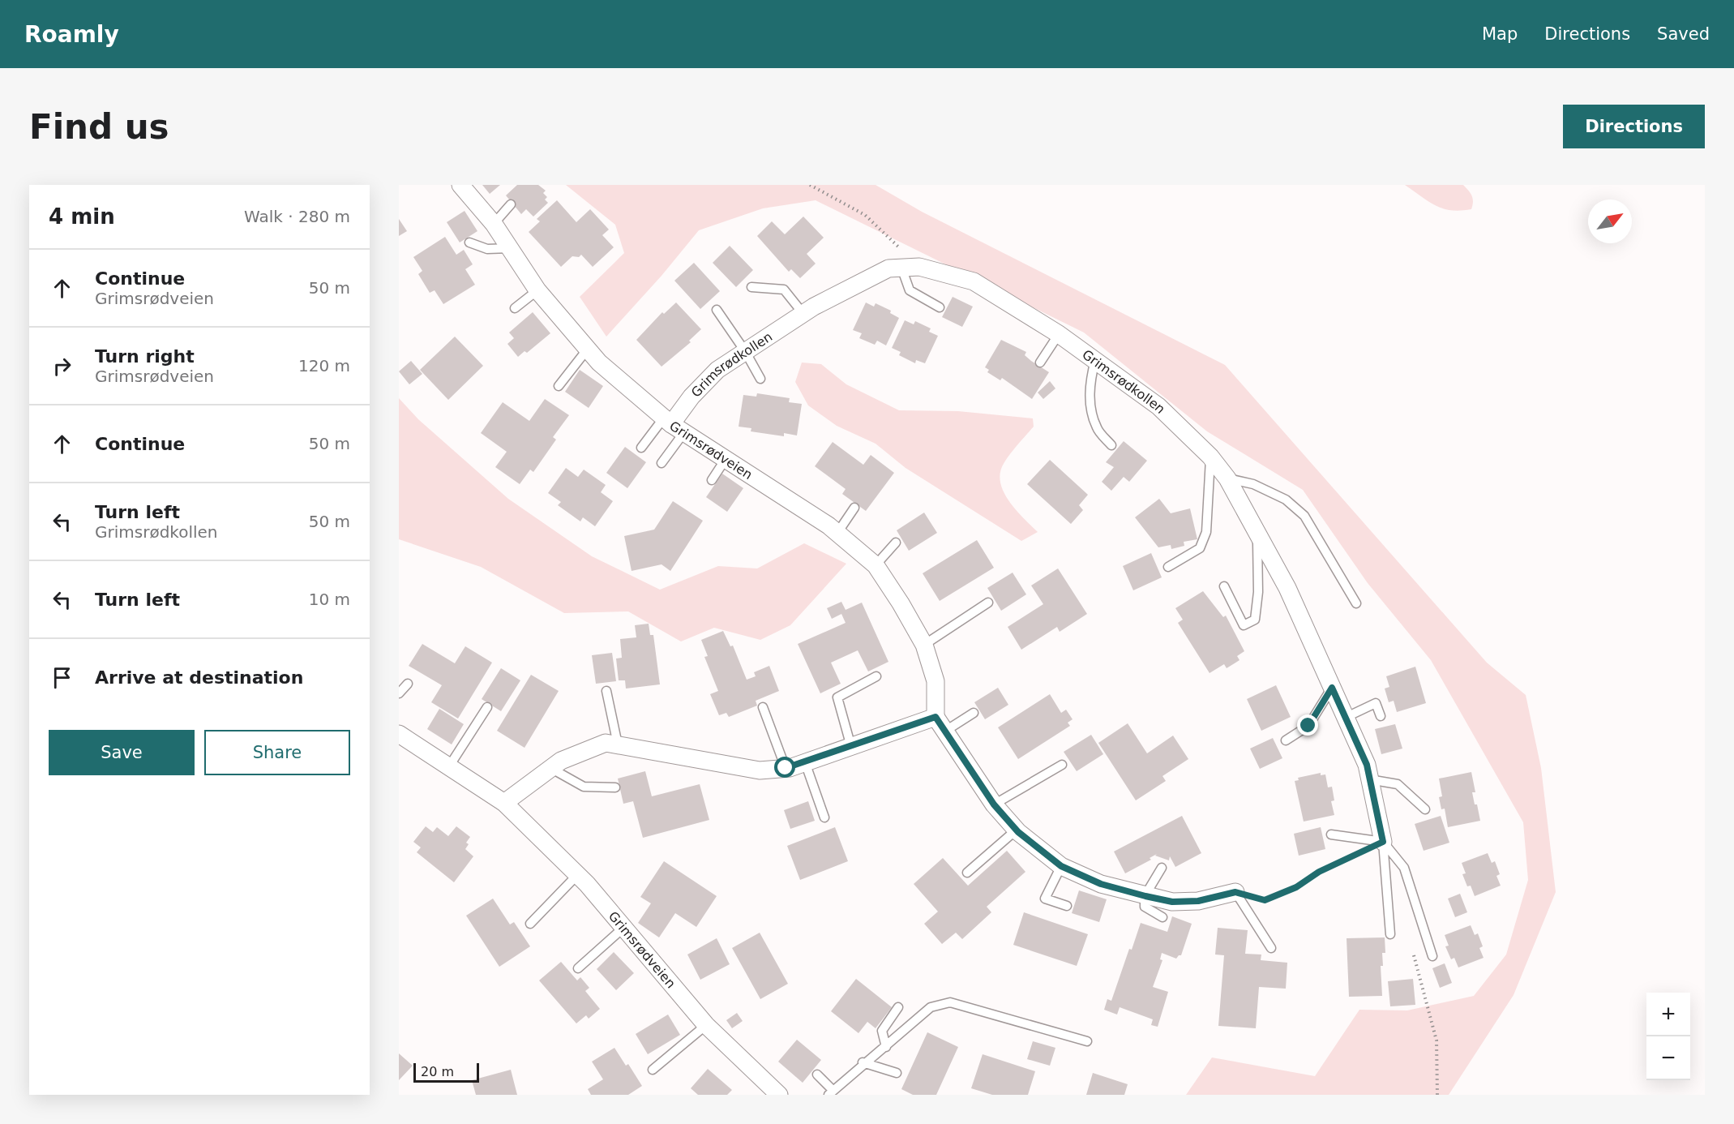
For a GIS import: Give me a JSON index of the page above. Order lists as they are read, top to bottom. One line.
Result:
{"streets":{"street":["Grimsrødkollen","Grimsrødveien"]},"crossings":[["Grimsrødkollen","Grimsrødveien"]],"scale_bar":"20 m","north":"top right","page":{"header":"Roamly","nav":["Map","Directions","Saved"],"buttons":["Directions",["Save","Share"]],"title":"Find us","heading":["4 min","Walk · 280 m"],"list":[["Continue","Grimsrødveien","50 m"],["Turn right","Grimsrødveien","120 m"],["Continue","50 m"],["Turn left","Grimsrødkollen","50 m"],["Turn left","10 m"],"Arrive at destination"],"map_buttons":["+","−"],"scale":"20 m"}}
